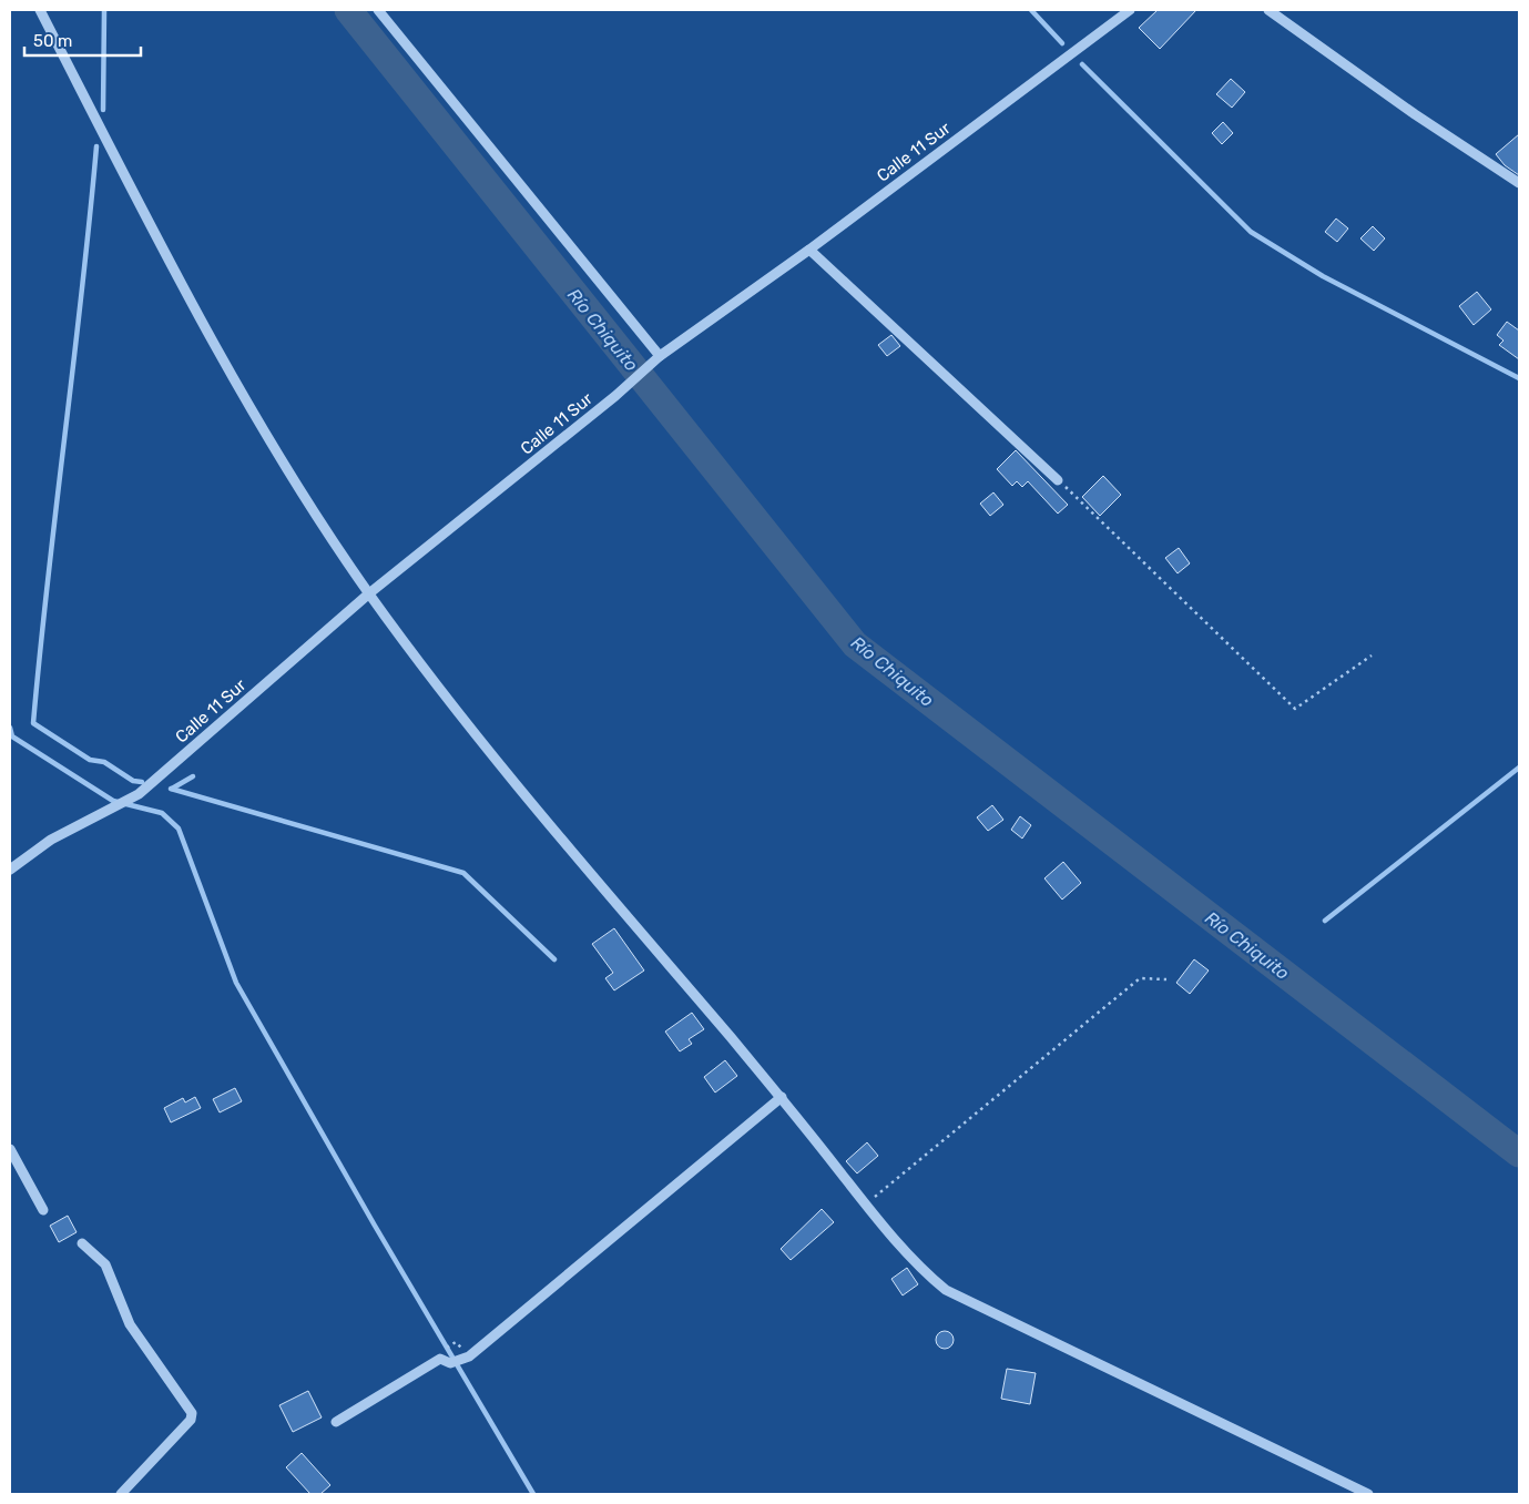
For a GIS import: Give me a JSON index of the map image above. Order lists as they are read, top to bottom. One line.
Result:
{"streets":{"street":["Calle 11 Sur"]},"water":["Río Chiquito"],"scale_bar":"50 m"}
